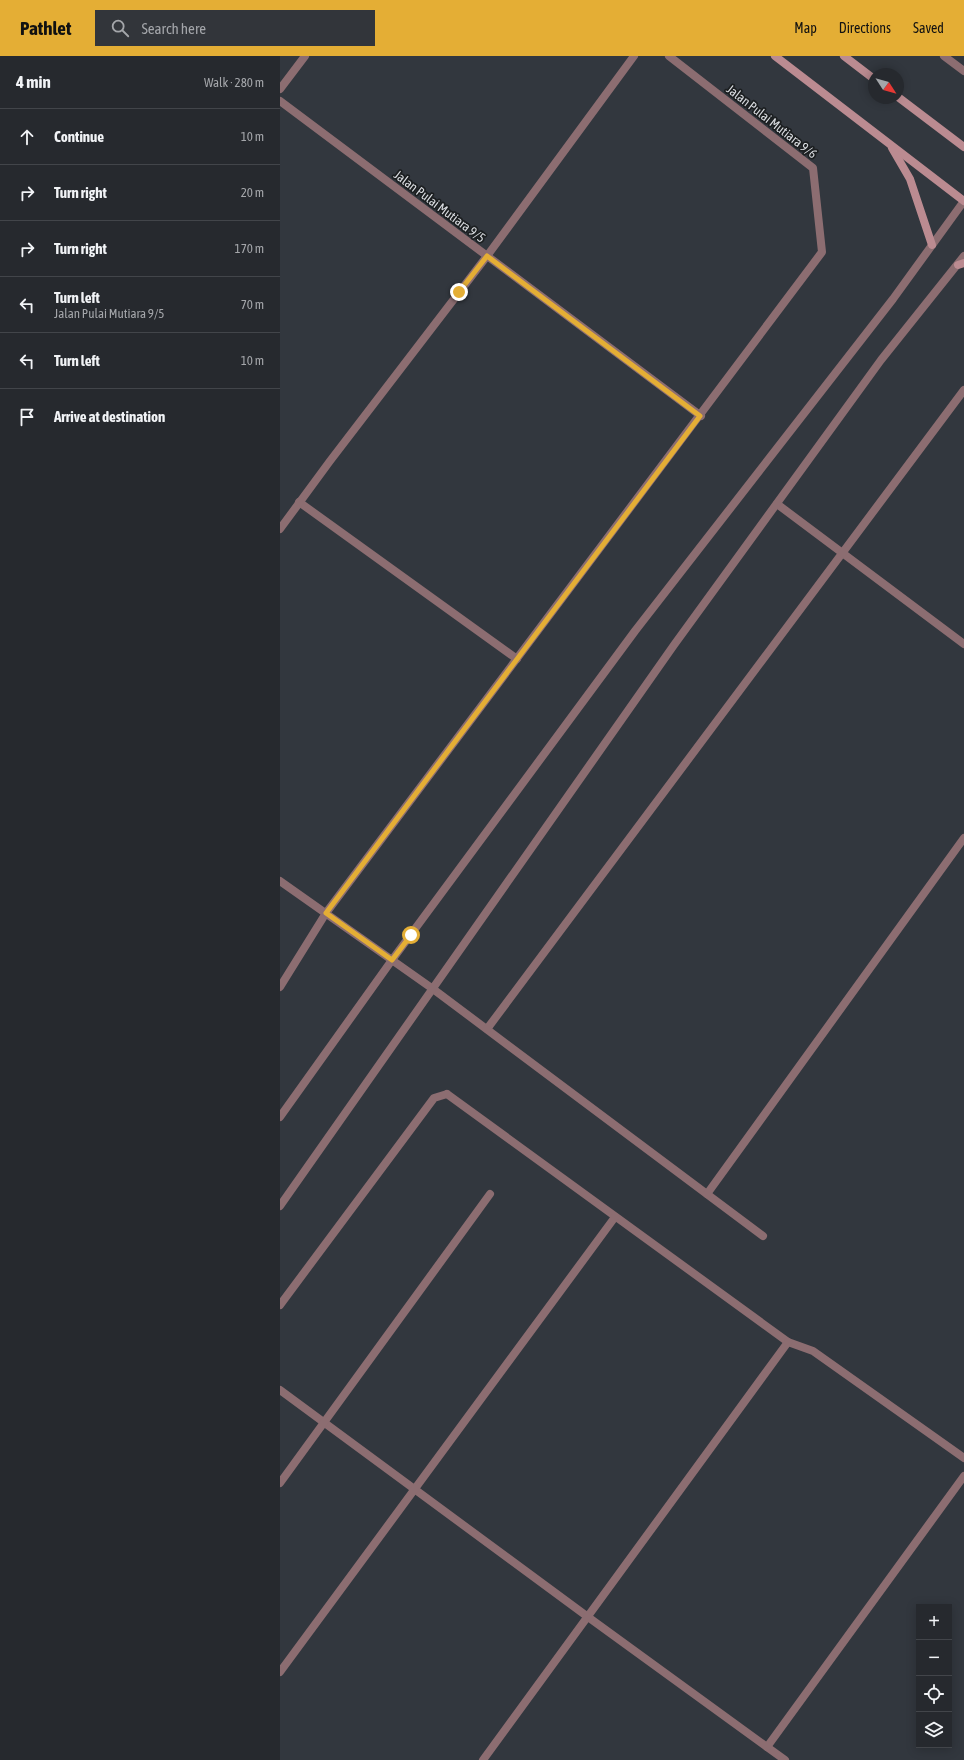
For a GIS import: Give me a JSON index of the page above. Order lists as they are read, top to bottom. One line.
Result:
{"streets":{"street":["Jalan Pulai Mutiara 9/6","Jalan Pulai Mutiara 9/5"]},"crossings":[["Jalan Pulai Mutiara 9/6","Jalan Pulai Mutiara 9/5"]],"north":"bottom right","page":{"header":"Pathlet","search":"Search here","nav":["Map","Directions","Saved"],"heading":["4 min","Walk · 280 m"],"list":[["Continue","10 m"],["Turn right","20 m"],["Turn right","170 m"],["Turn left","Jalan Pulai Mutiara 9/5","70 m"],["Turn left","10 m"],"Arrive at destination"],"map_buttons":["+","−"]}}
